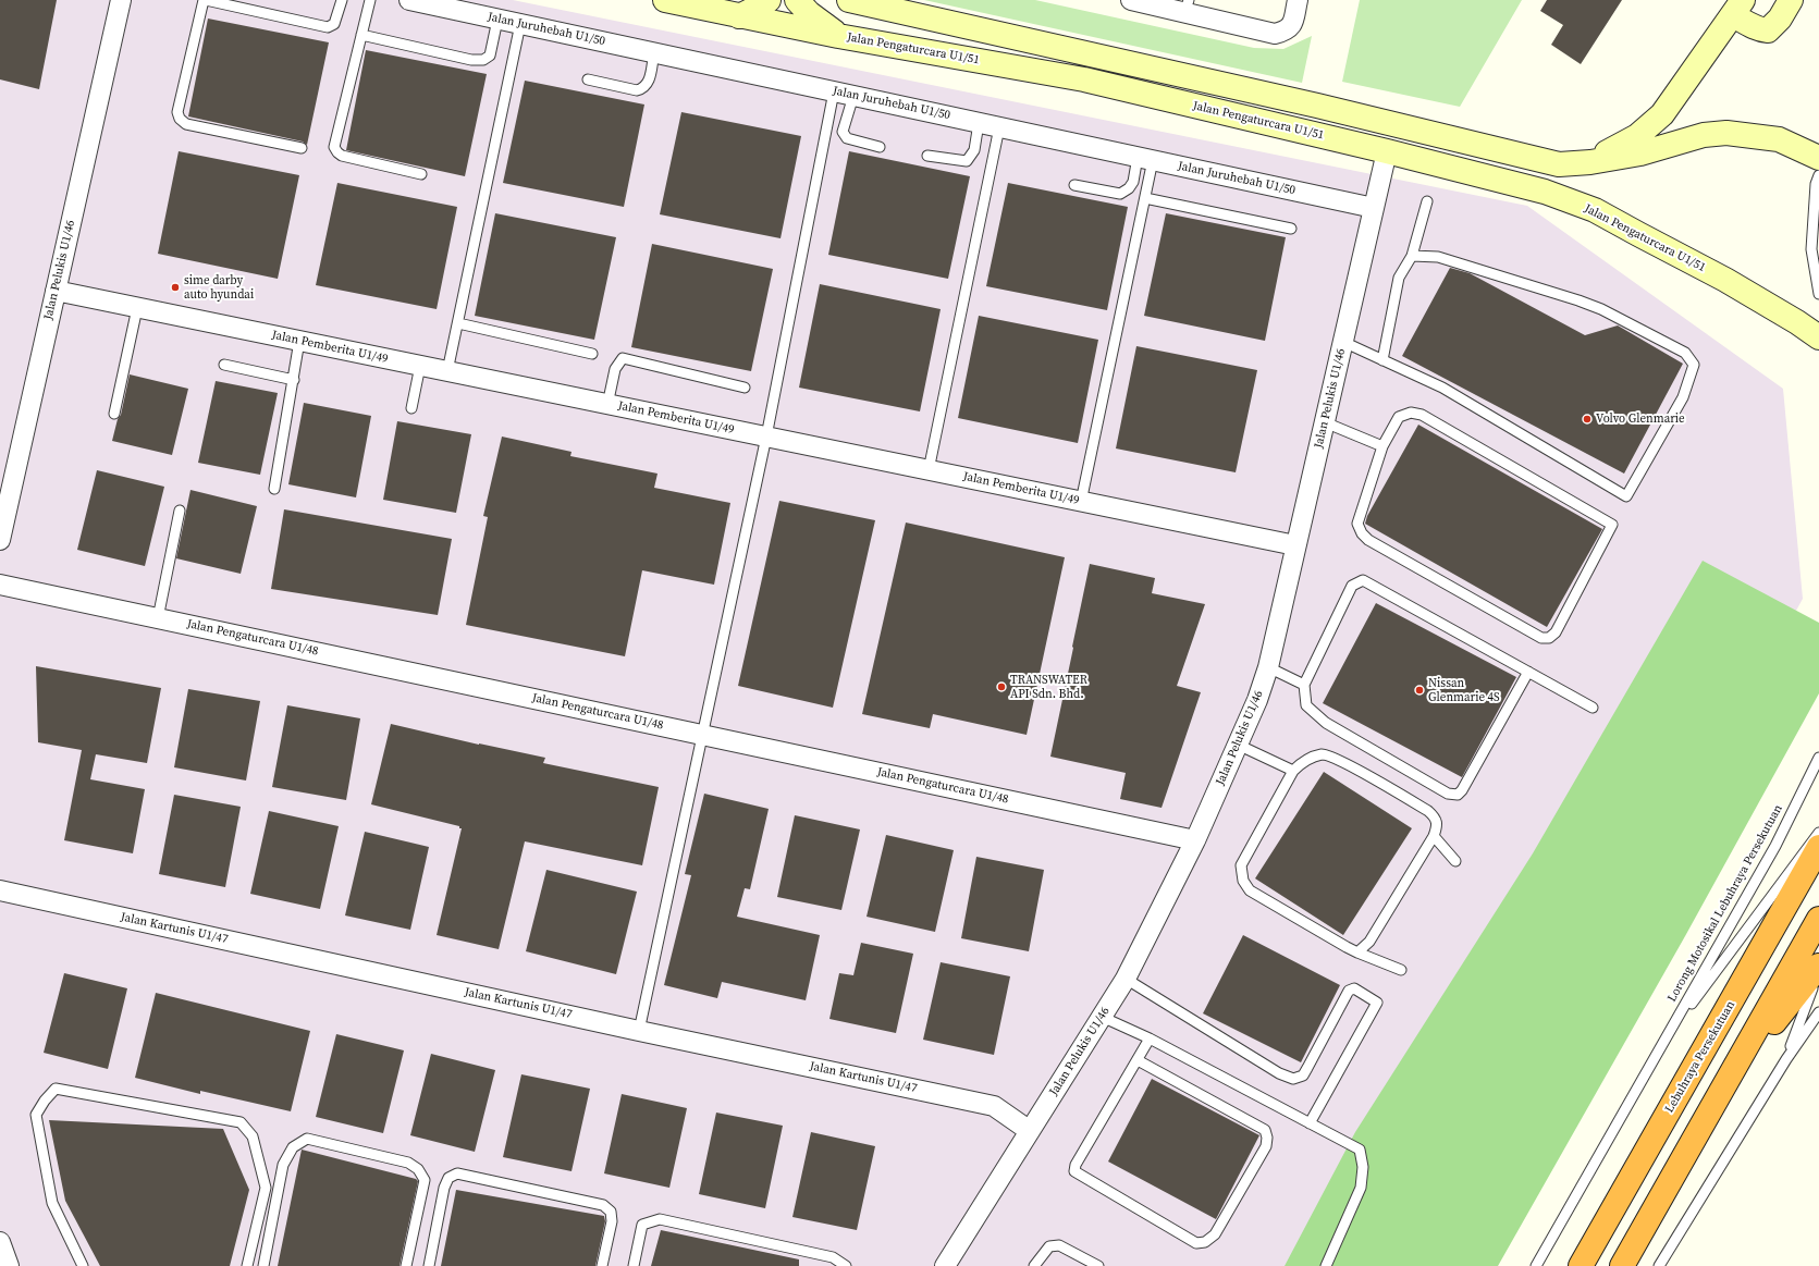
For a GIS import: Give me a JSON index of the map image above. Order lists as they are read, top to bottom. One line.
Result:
{"streets":{"highway":["Lebuhraya Persekutuan"],"main road":["Jalan Pengaturcara U1/51"],"street":["Jalan Juruhebah U1/50","Jalan Pelukis U1/46","Jalan Pemberita U1/49","Jalan Pengaturcara U1/48","Jalan Kartunis U1/47"],"lane":["Lorong Motosikal Lebuhraya Persekutuan"]},"crossings":[["Jalan Juruhebah U1/50","Jalan Pelukis U1/46"],["Jalan Pengaturcara U1/51","Jalan Pelukis U1/46"],["Jalan Pelukis U1/46","Jalan Pemberita U1/49"],["Jalan Pelukis U1/46","Jalan Pengaturcara U1/48"],["Jalan Pelukis U1/46","Jalan Kartunis U1/47"]],"places":["sime darby auto hyundai","Volvo Glenmarie","TRANSWATER API Sdn. Bhd.","Nissan Glenmarie 4S"]}
